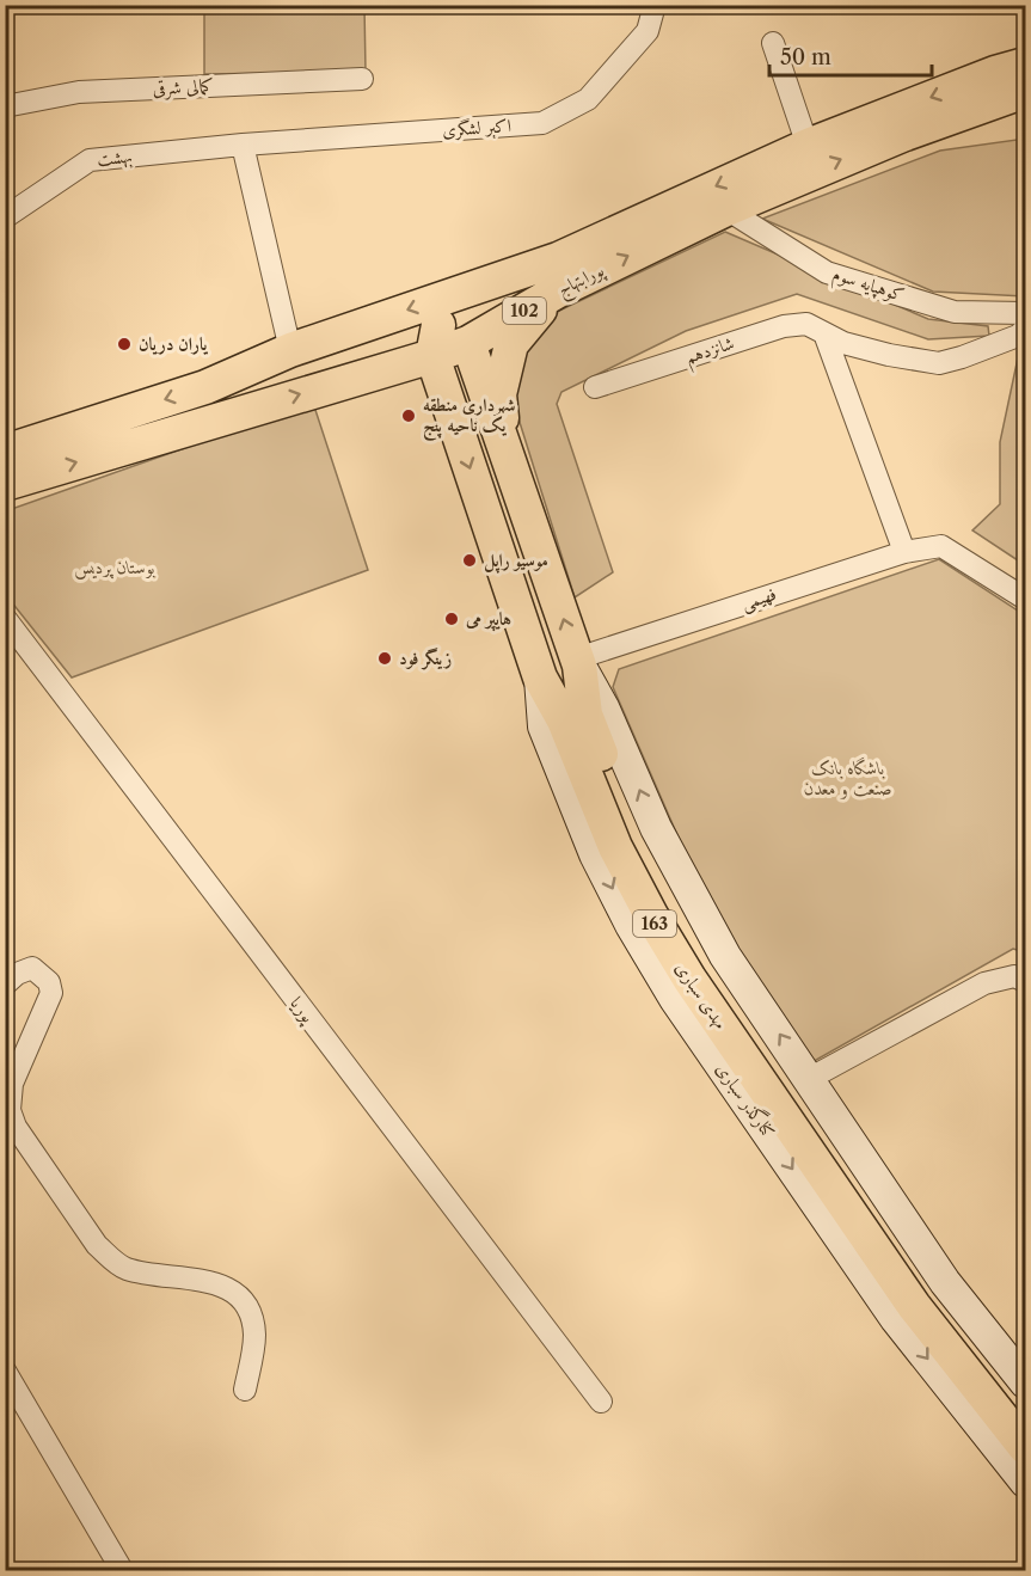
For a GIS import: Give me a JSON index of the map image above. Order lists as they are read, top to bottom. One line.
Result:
{"streets":{"main road":["پورابتهاج","102","163","مهدی سباری","کنارگذر سباری"],"street":["کمالی شرقی","اکبر لشگری","بهشت","کوهپایه سوم","شانزدهم","فهیمی","پوریا"]},"crossings":[["اکبر لشگری","بهشت"],["پورابتهاج","کوهپایه سوم"],["پورابتهاج","163"],["پورابتهاج","مهدی سباری"],["فهیمی","163"],["مهدی سباری","کنارگذر سباری"]],"parks":["بوستان پردیس","باشگاه بانک صنعت و معدن"],"places":["یاران دریان","شهرداری منطقه یک ناحیه پنج","موسیو راپل","هایپر می","زینگر فود"],"scale_bar":"50 m"}
